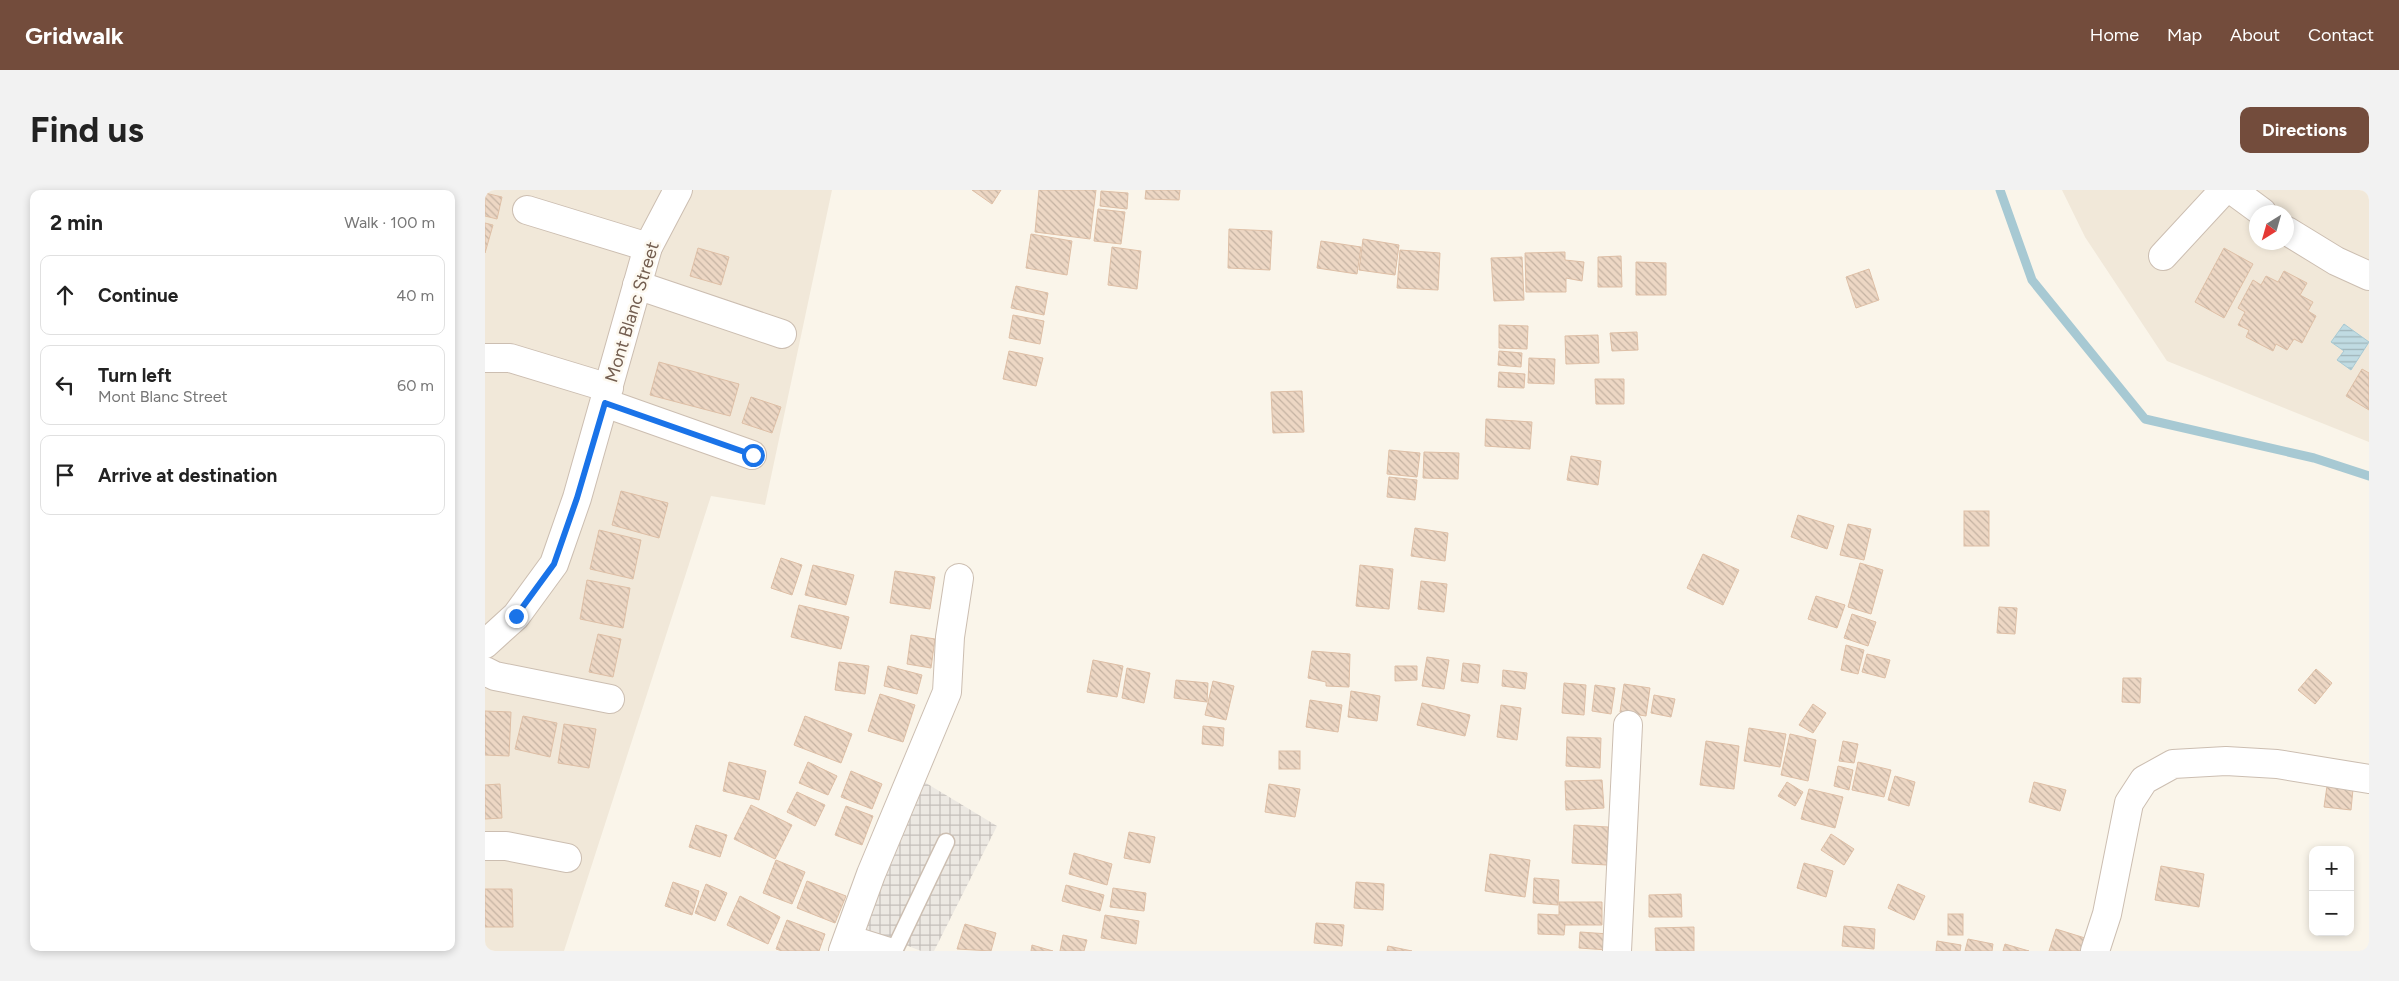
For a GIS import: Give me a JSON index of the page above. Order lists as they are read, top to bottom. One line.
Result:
{"streets":{"street":["Mont Blanc Street"]},"north":"bottom left","page":{"header":"Gridwalk","nav":["Home","Map","About","Contact"],"buttons":"Directions","title":"Find us","heading":["2 min","Walk · 100 m"],"list":[["Continue","40 m"],["Turn left","Mont Blanc Street","60 m"],"Arrive at destination"],"map_buttons":["+","−"]}}
